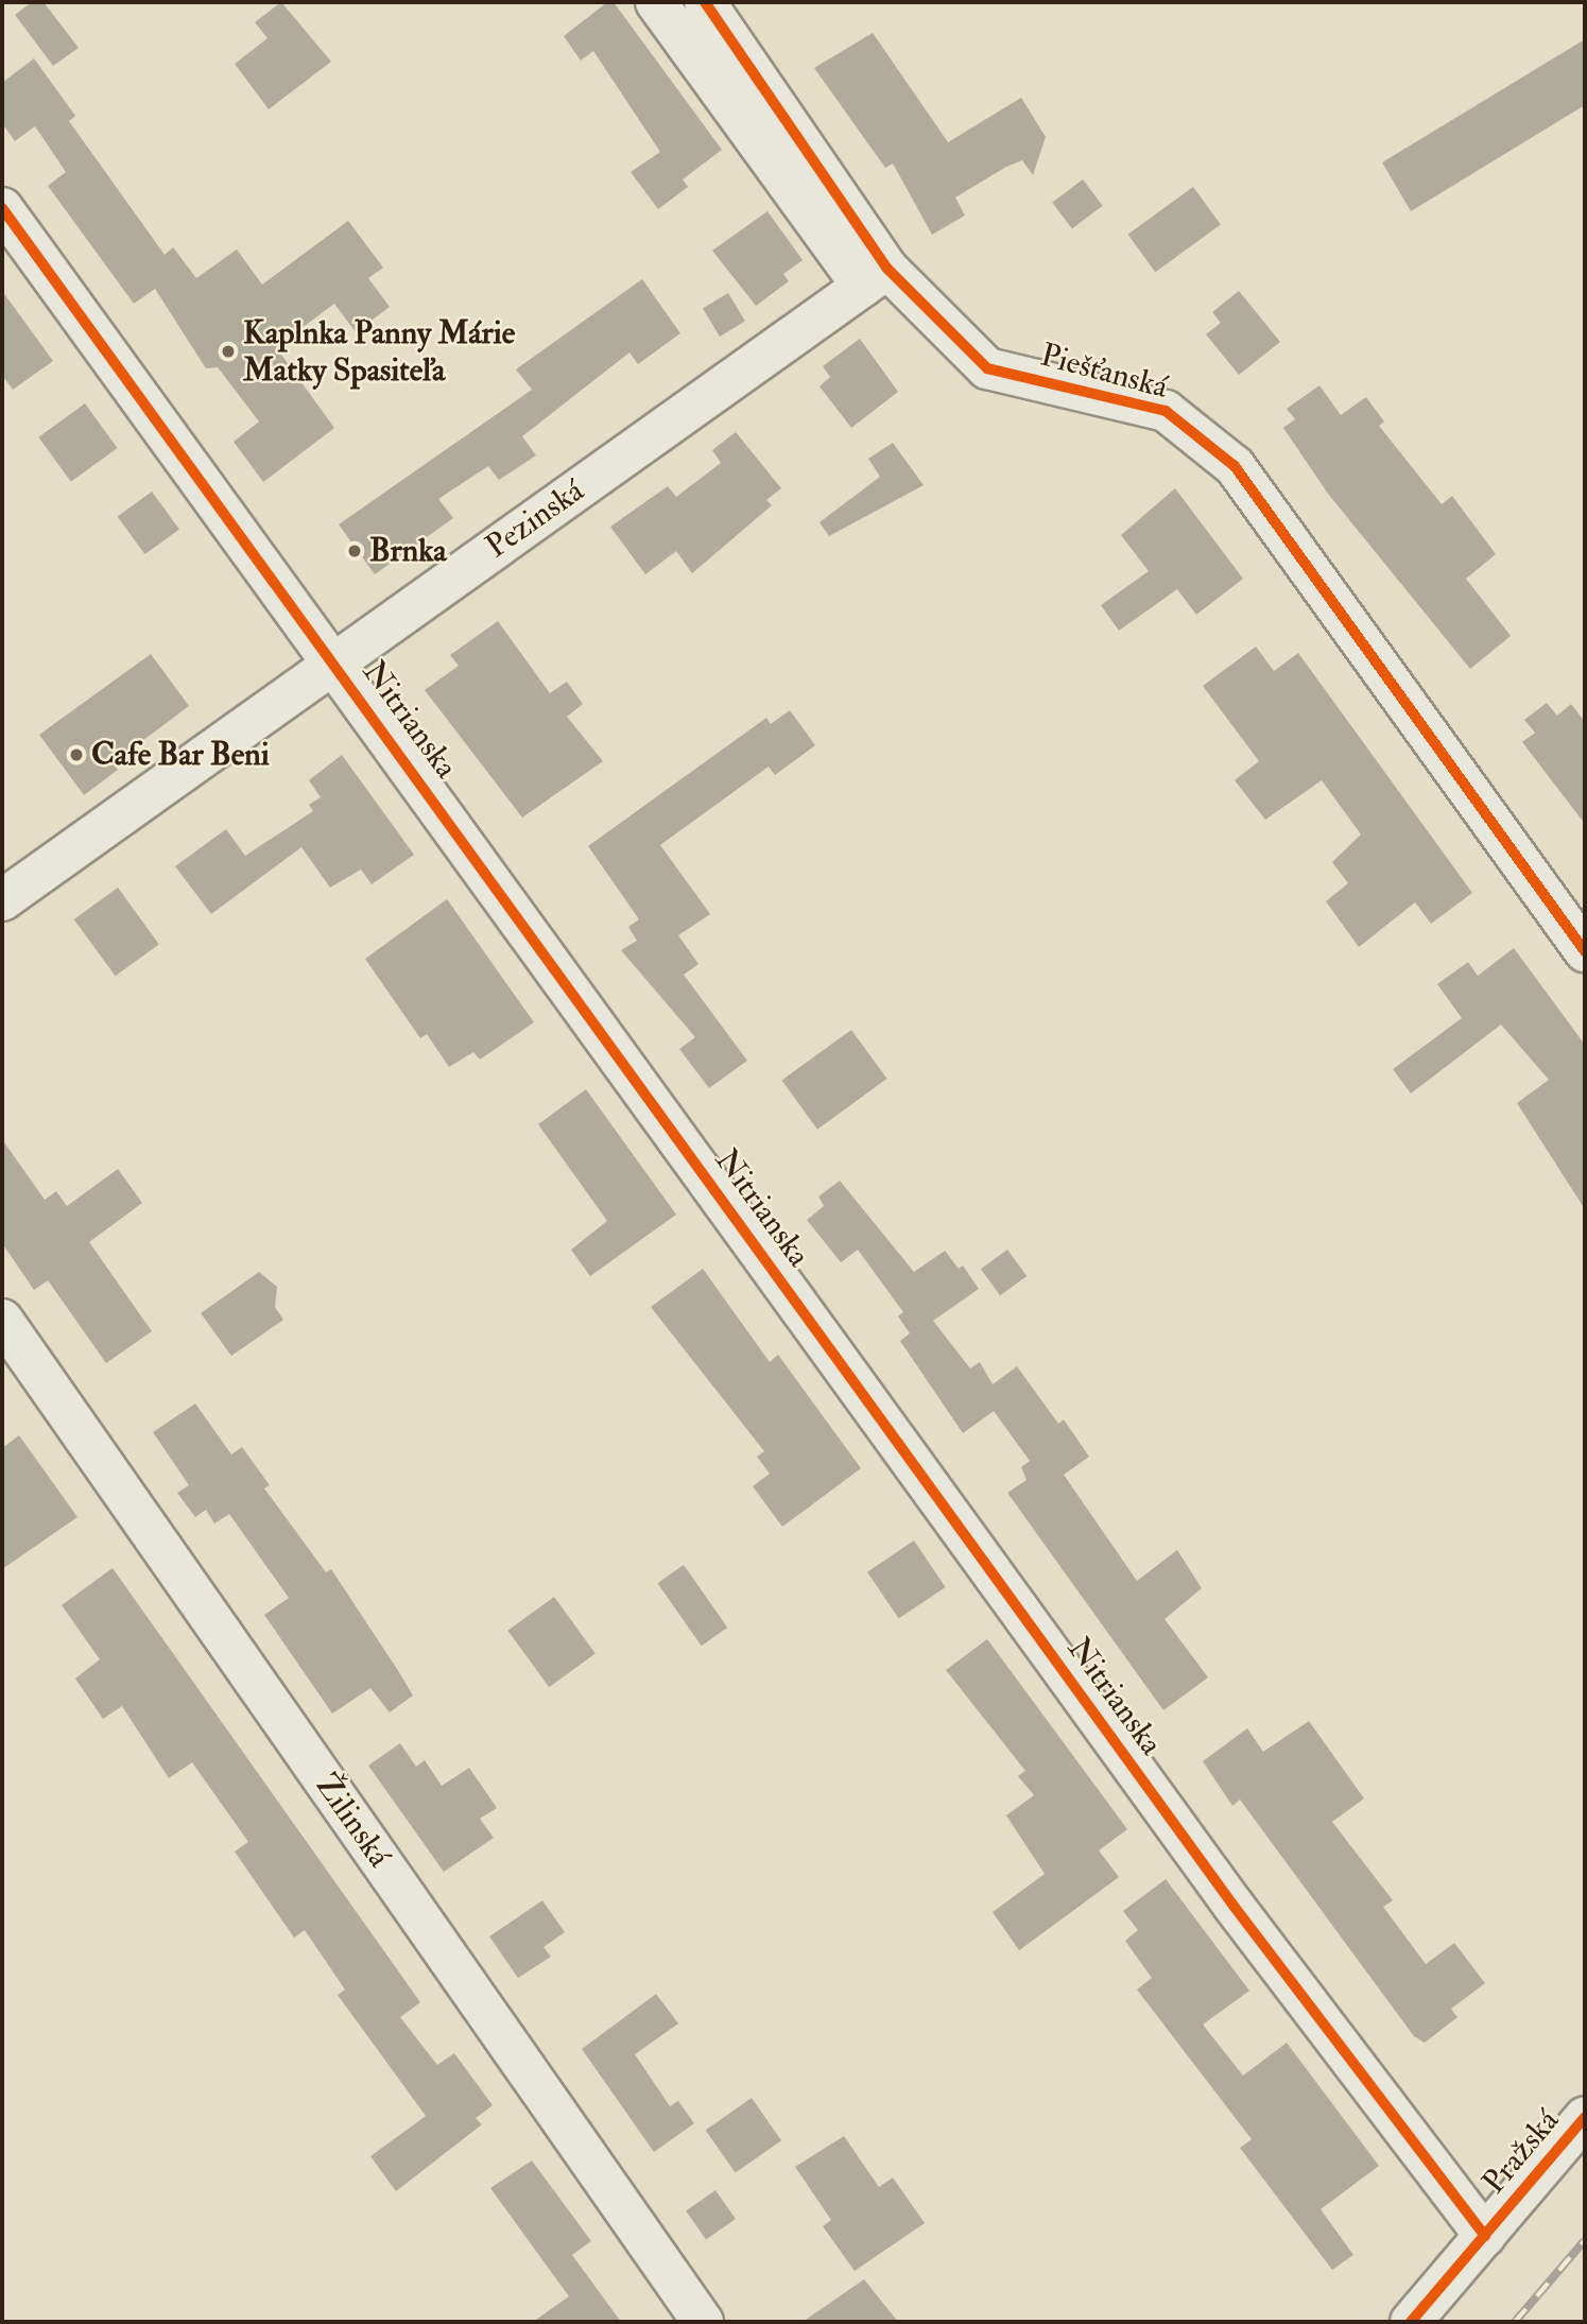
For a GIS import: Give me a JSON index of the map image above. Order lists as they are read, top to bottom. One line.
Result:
{"streets":{"street":["Piešťanská","Pezinská","Nitrianska","Žilinská","Pražská"]},"crossings":[["Piešťanská","Pezinská"],["Pezinská","Nitrianska"],["Nitrianska","Pražská"]],"places":["Kaplnka Panny Márie Matky Spasiteľa","Brnka","Cafe Bar Beni"]}
